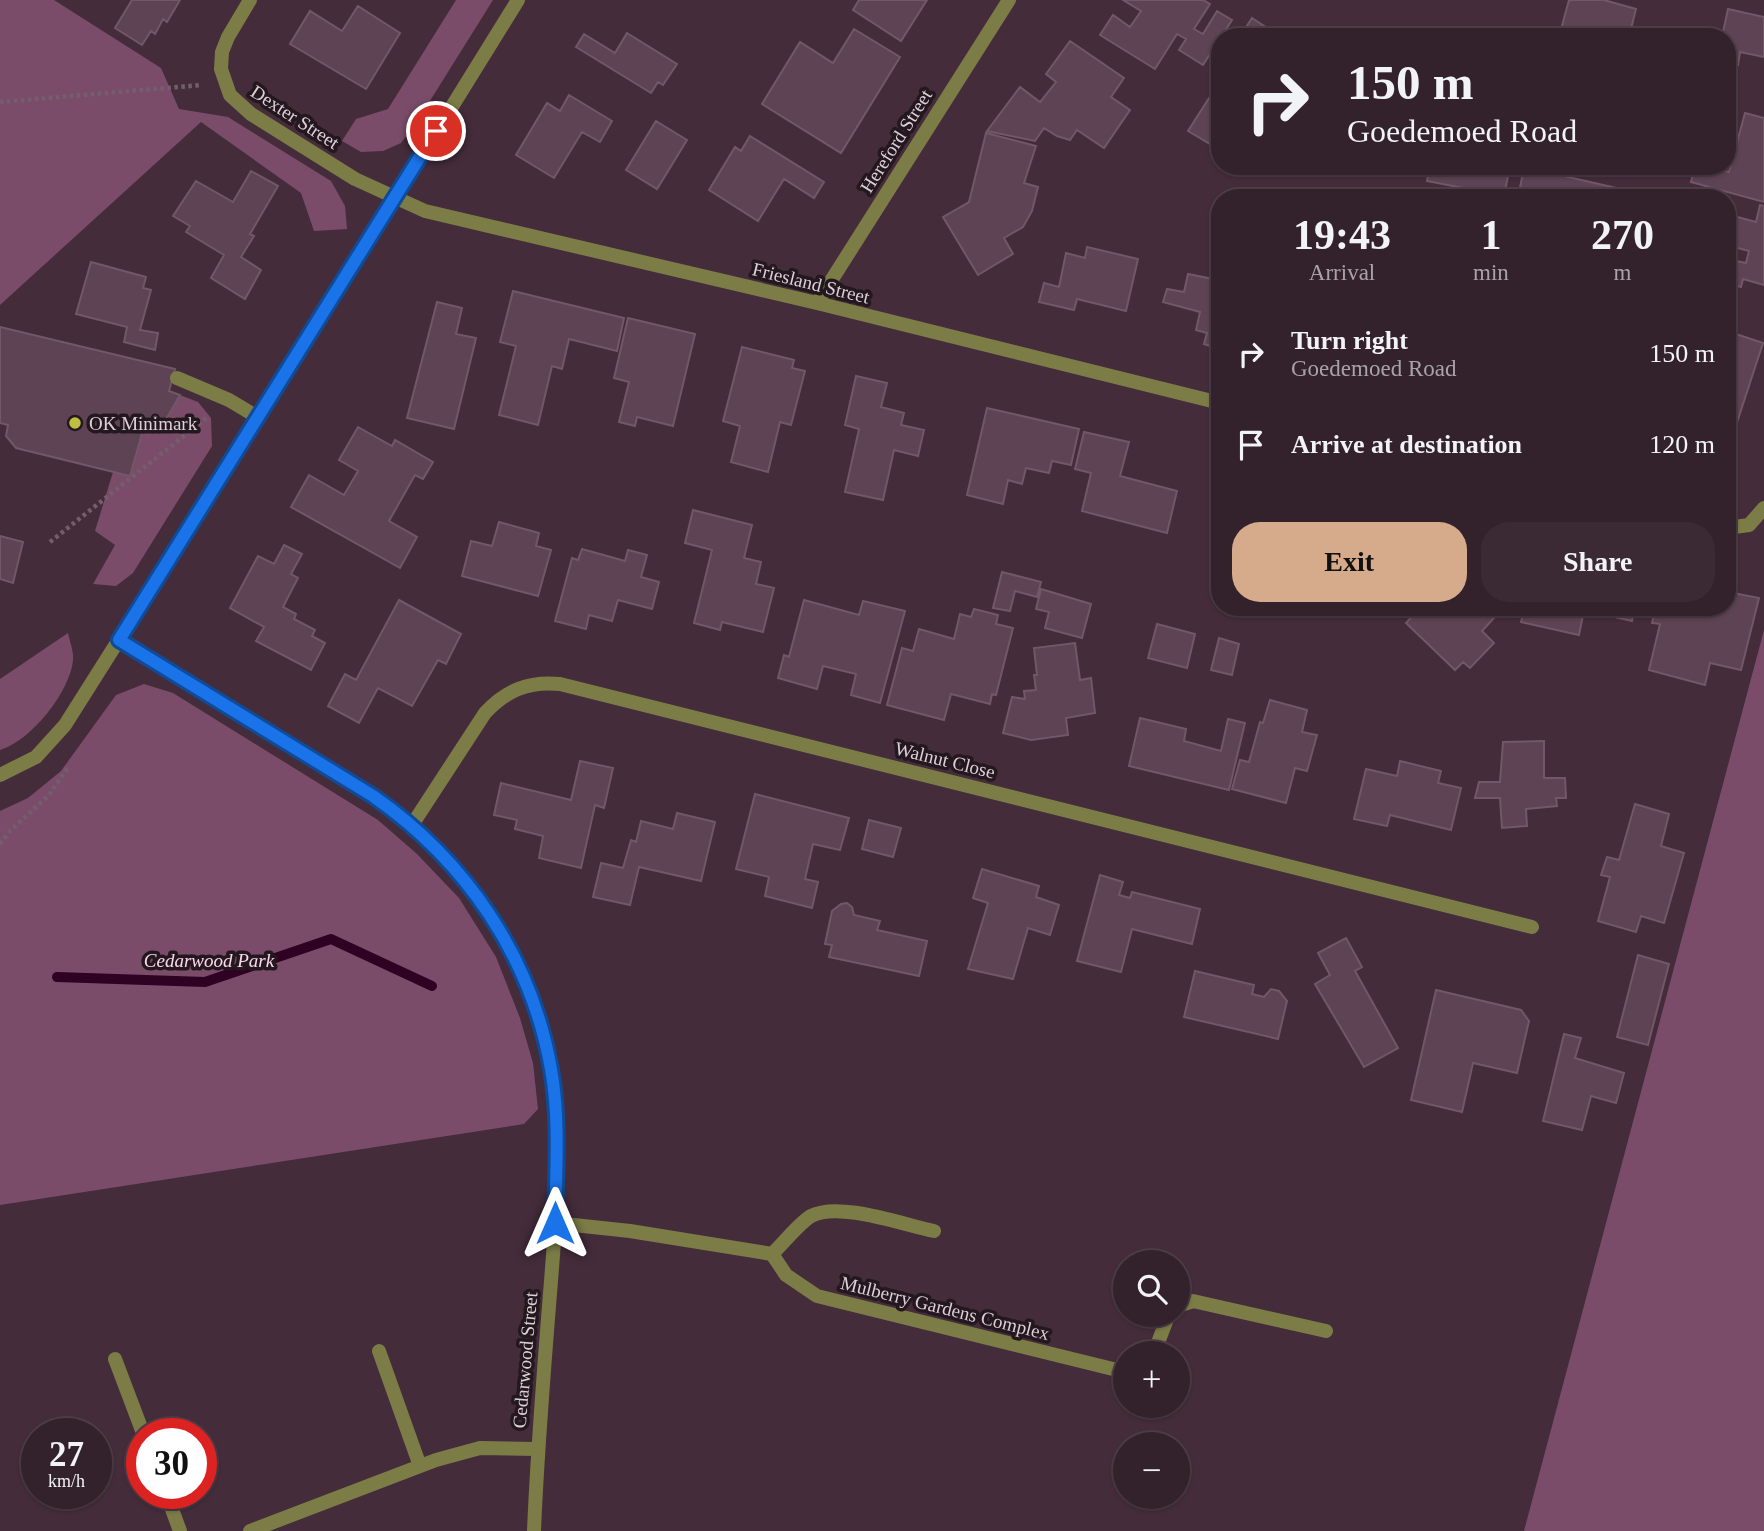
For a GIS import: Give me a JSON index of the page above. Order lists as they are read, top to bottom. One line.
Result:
{"streets":{"street":["Dexter Street","Hereford Street","Friesland Street","Walnut Close","Mulberry Gardens Complex","Cedarwood Street"]},"crossings":[["Dexter Street","Friesland Street"],["Hereford Street","Friesland Street"],["Walnut Close","Cedarwood Street"]],"parks":["Cedarwood Park"],"places":["OK Minimark"],"page":{"turn":["150 m","Goedemoed Road"],"eta":["19:43","Arrival","1","min","270","m"],"list":[{"name":"Turn right","note":"Goedemoed Road","value":"150 m"},{"name":"Arrive at destination","value":"120 m"}],"buttons":["Exit","Share"],"map_buttons":["+","−"],"speed":"27 km/h","limit":"30"}}
